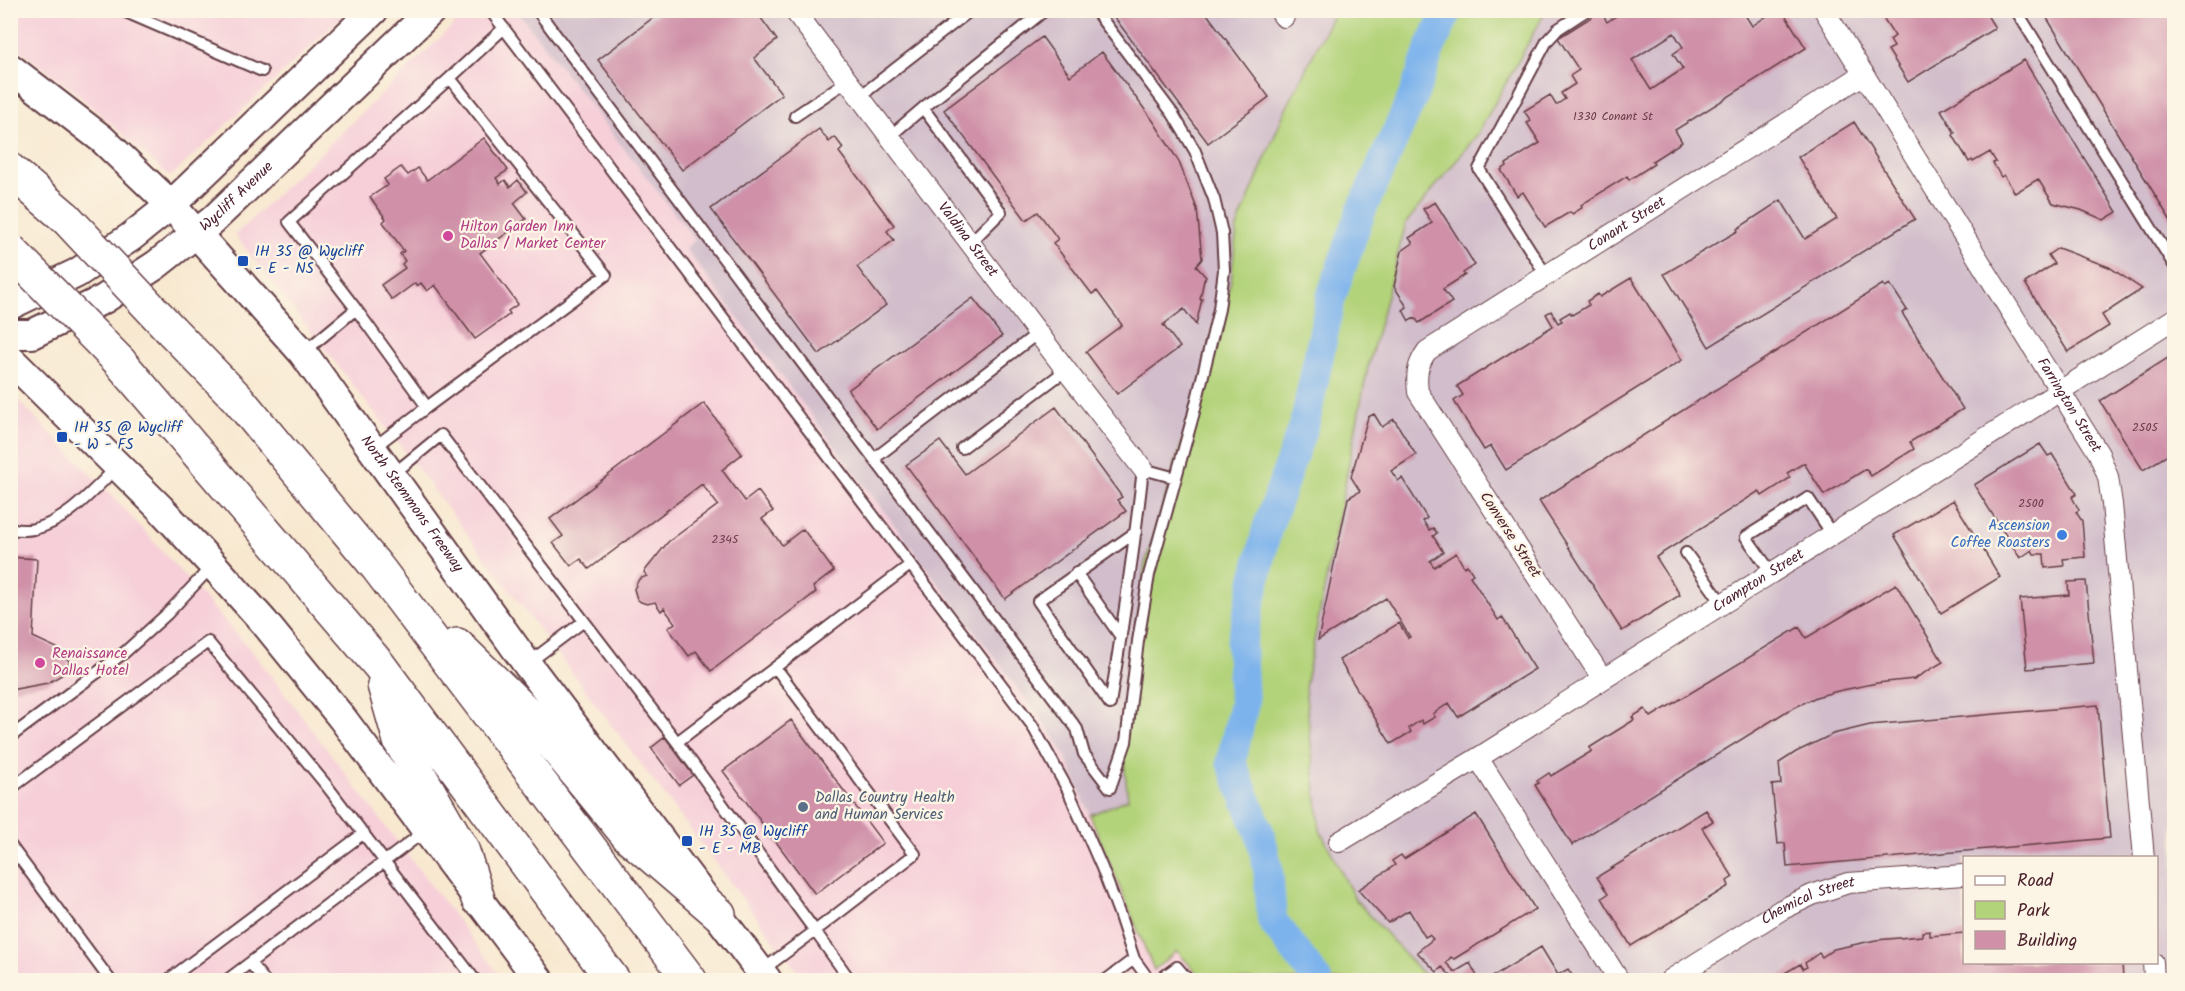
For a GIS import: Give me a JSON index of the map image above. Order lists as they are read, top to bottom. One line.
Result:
{"streets":{"main road":["Wycliff Avenue","North Stemmons Freeway"],"street":["Conant Street","Valdina Street","Farrington Street","Converse Street","Crampton Street","Chemical Street"]},"crossings":[["Wycliff Avenue","North Stemmons Freeway"],["Conant Street","Farrington Street"],["Conant Street","Converse Street"],["Farrington Street","Crampton Street"],["Converse Street","Crampton Street"]],"places":{"other":["Hilton Garden Inn Dallas / Market Center","Ascension Coffee Roasters","Renaissance Dallas Hotel","Dallas Country Health and Human Services"],"transit":["IH 35 @ Wycliff - E - NS","IH 35 @ Wycliff - W - FS","IH 35 @ Wycliff - E - MB"]},"house_numbers":["1330 Conant St","2505","2500","2345"],"legend":["Road","Park","Building"]}
